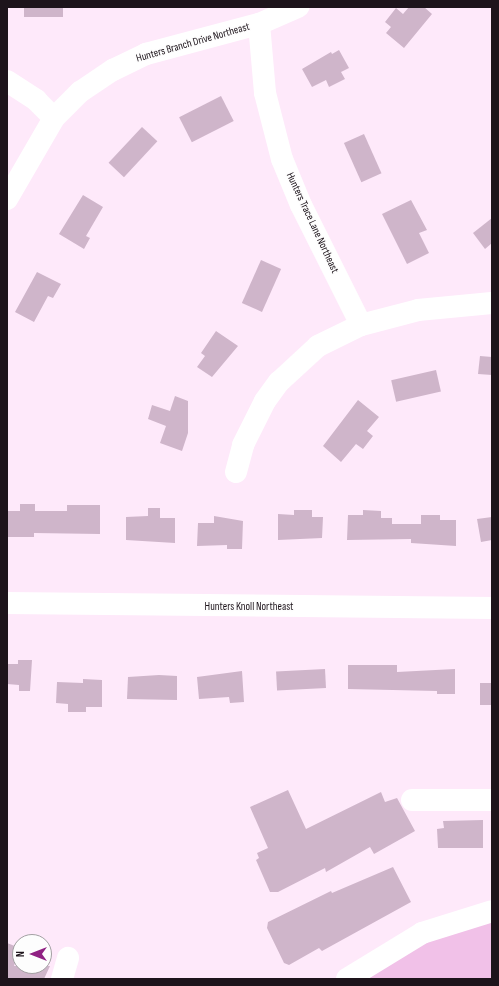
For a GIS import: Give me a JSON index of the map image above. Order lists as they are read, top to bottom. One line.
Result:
{"streets":{"street":["Hunters Branch Drive Northeast","Hunters Trace Lane Northeast","Hunters Knoll Northeast"]},"crossings":[["Hunters Branch Drive Northeast","Hunters Trace Lane Northeast"]],"north":"left"}
